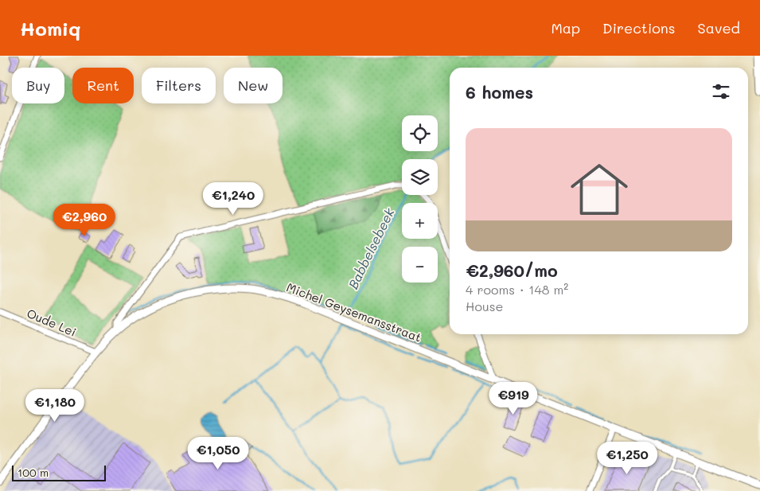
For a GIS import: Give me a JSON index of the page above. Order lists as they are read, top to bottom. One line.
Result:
{"streets":{"street":["Michel Geysemansstraat","Oude Lei"]},"crossings":[["Michel Geysemansstraat","Oude Lei"]],"water":["Babbelsebeek"],"scale_bar":"100 m","page":{"header":"Homiq","nav":["Map","Directions","Saved"],"chip":["Buy","Rent","Filters","New"],"heading":"6 homes","map_buttons":["+","−"],"list":[{"name":"€2,960/mo","note":"4 rooms · 148 m² · House"}],"price":["€1,240","€2,960","€919","€1,180","€1,050","€1,250"],"scale":"100 m"}}
